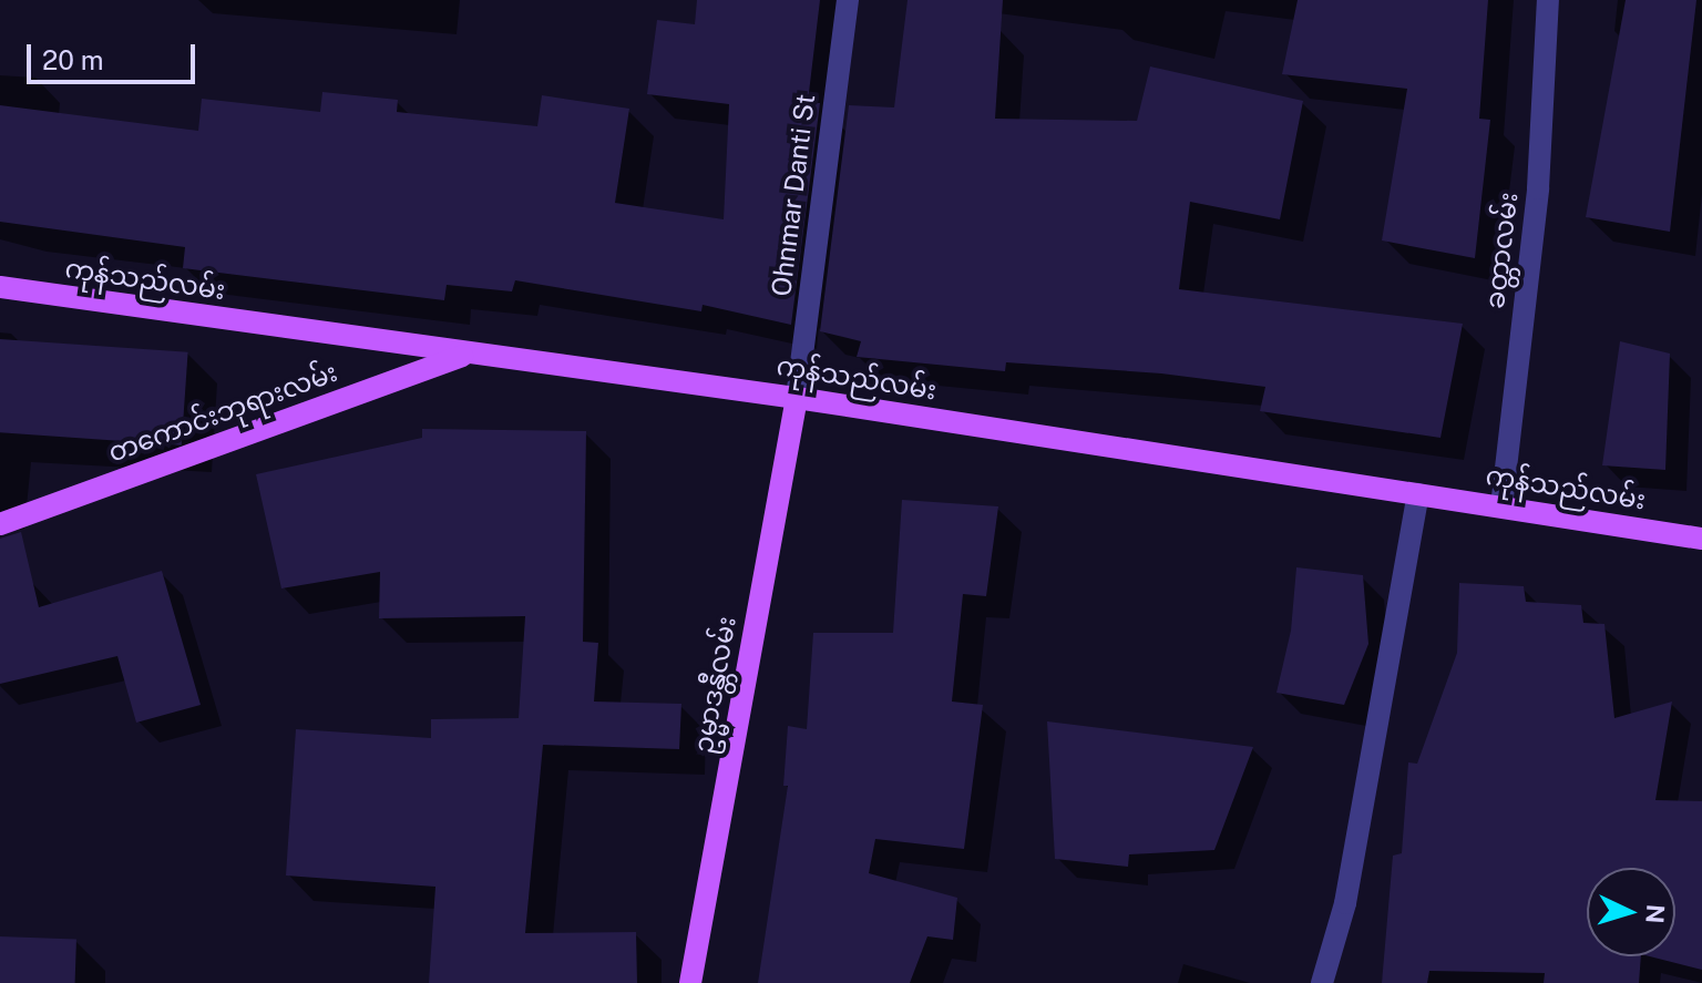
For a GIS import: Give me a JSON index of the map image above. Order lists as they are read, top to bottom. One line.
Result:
{"streets":{"main road":["ကုန်သည်လမ်း","တကောင်းဘုရားလမ်း","ဥမ္မာဒန္တီလမ်း"],"street":["Ohnmar Danti St","ခတ္တာလမ်း"]},"crossings":[["Ohnmar Danti St","ကုန်သည်လမ်း"],["Ohnmar Danti St","ဥမ္မာဒန္တီလမ်း"],["ခတ္တာလမ်း","ကုန်သည်လမ်း"],["ကုန်သည်လမ်း","တကောင်းဘုရားလမ်း"],["ကုန်သည်လမ်း","ဥမ္မာဒန္တီလမ်း"]],"scale_bar":"20 m","north":"right"}
